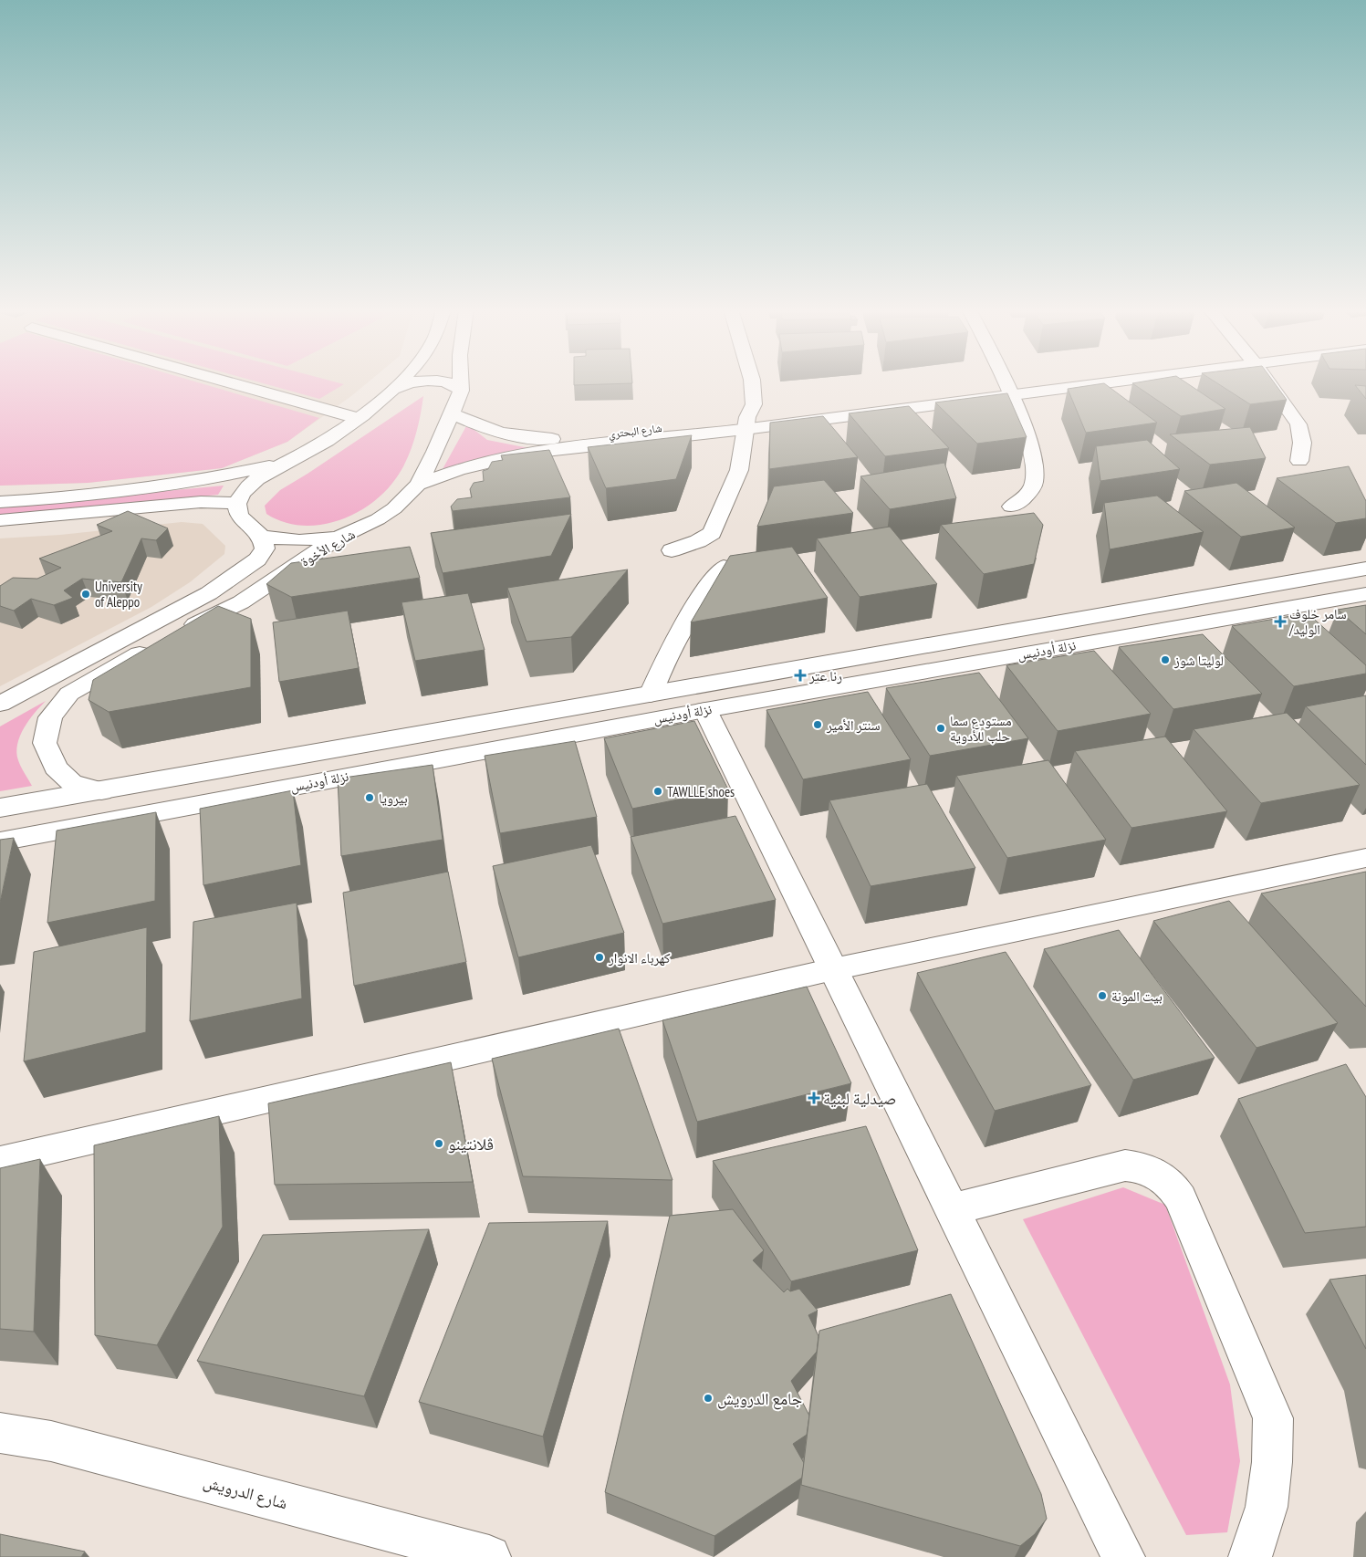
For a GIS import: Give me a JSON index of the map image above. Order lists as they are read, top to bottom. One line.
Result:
{"streets":{"main road":["شارع البحتري","شارع الأخوة","نزلة أودنيس","شارع الدرويش"]},"crossings":[["شارع البحتري","شارع الأخوة"]],"places":{"other":["University of Aleppo","لوليتا شوز","سنتر الأمير","مستودع سما حلب للأدوية","TAWLLE shoes","بيرويا","كهرباء الانوار","بيت المونة","ڤلانتينو","جامع الدرويش"],"health":["سامر خلوف /الوليد","رنا عتر","صيدلية لبنية"]}}
